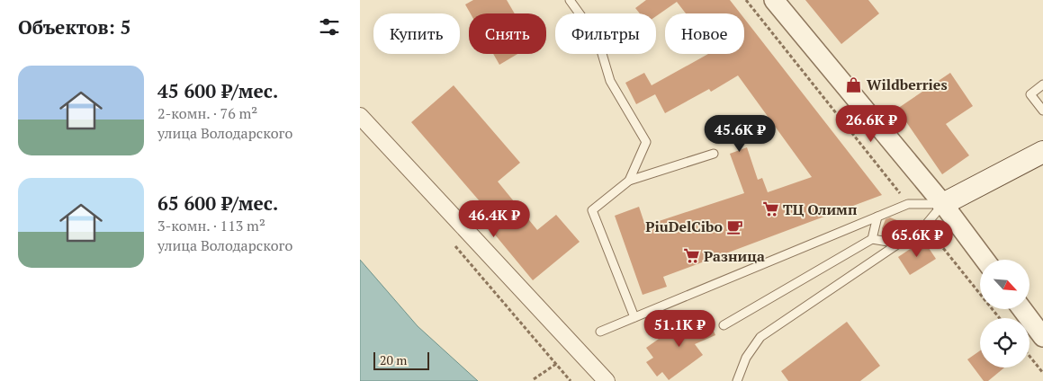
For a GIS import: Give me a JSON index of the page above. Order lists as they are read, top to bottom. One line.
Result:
{"places":{"shop":["Wildberries"],"supermarket":["ТЦ Олимп","Разница"],"cafe":["PiuDelCibo"]},"scale_bar":"20 m","north":"bottom right","page":{"heading":"Объектов: 5","chip":["Купить","Снять","Фильтры","Новое"],"list":[{"name":"45 600 ₽/мес.","note":"2-комн. · 76 m² · улица Володарского"},{"name":"65 600 ₽/мес.","note":"3-комн. · 113 m² · улица Володарского"}],"price":["26.6K ₽","45.6K ₽","46.4K ₽","65.6K ₽","51.1K ₽"],"scale":"20 m"}}
